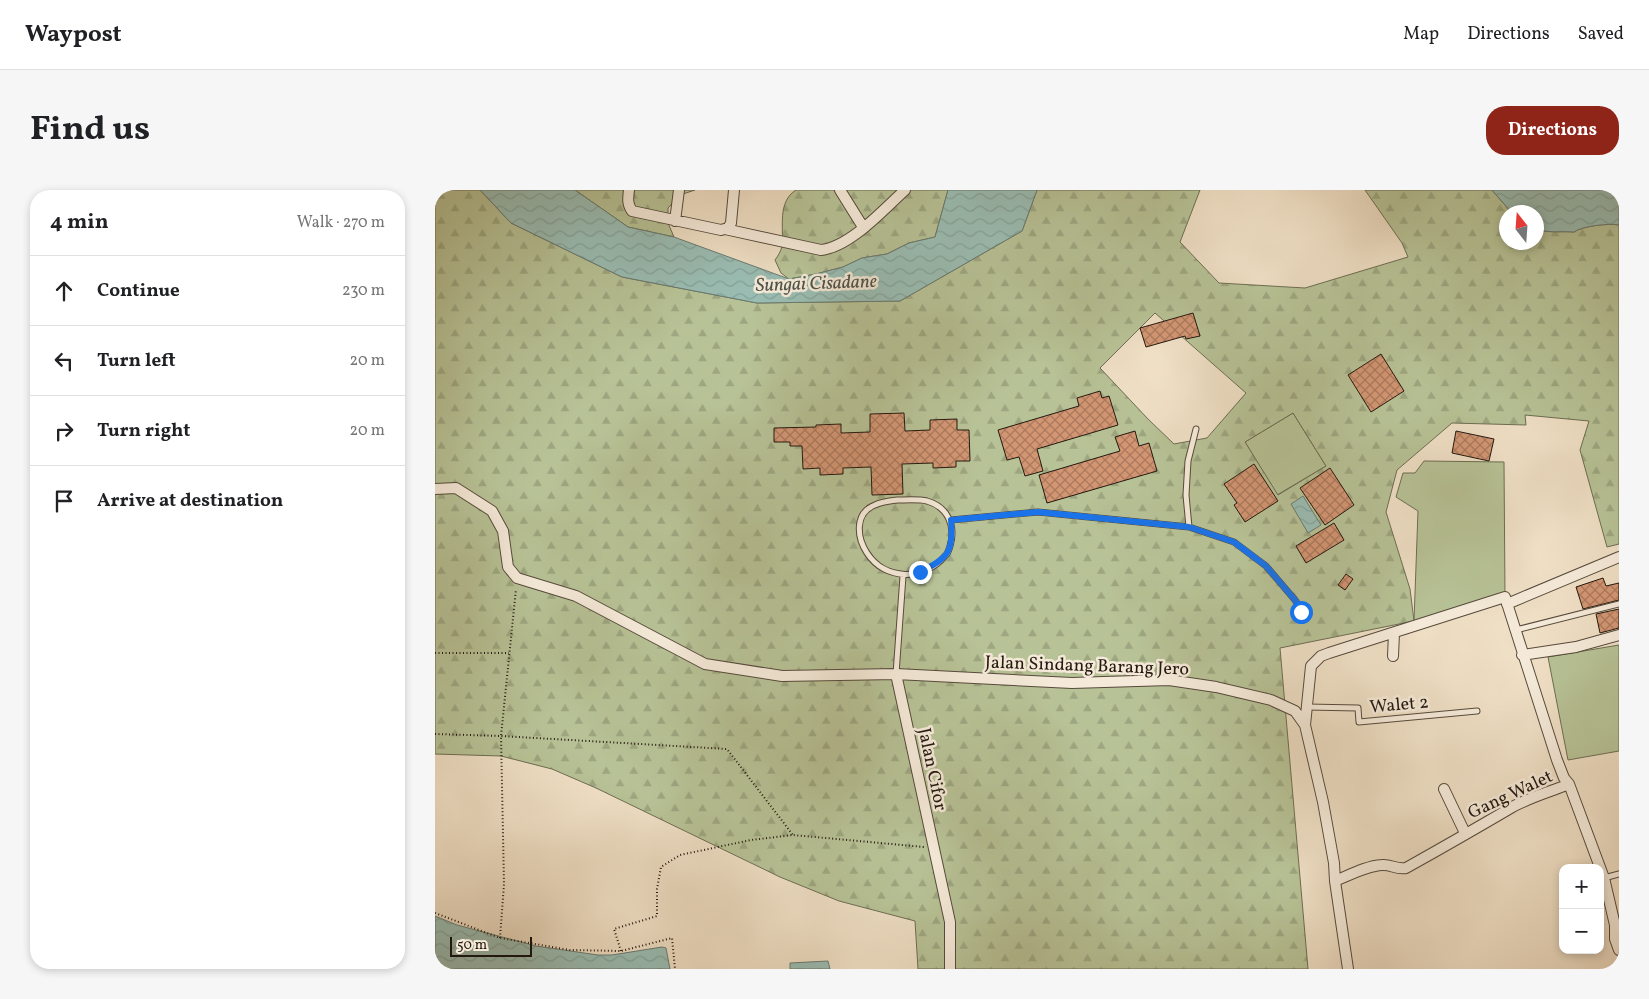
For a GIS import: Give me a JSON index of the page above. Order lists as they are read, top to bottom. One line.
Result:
{"streets":{"street":["Jalan Sindang Barang Jero","Jalan Cifor","Gang Walet"],"lane":["Walet 2"]},"crossings":[["Jalan Sindang Barang Jero","Jalan Cifor"]],"water":["Sungai Cisadane"],"scale_bar":"50 m","north":"top","page":{"header":"Waypost","nav":["Map","Directions","Saved"],"title":"Find us","buttons":"Directions","heading":["4 min","Walk · 270 m"],"list":[["Continue","230 m"],["Turn left","20 m"],["Turn right","20 m"],"Arrive at destination"],"map_buttons":["+","−"],"scale":"50 m"}}
